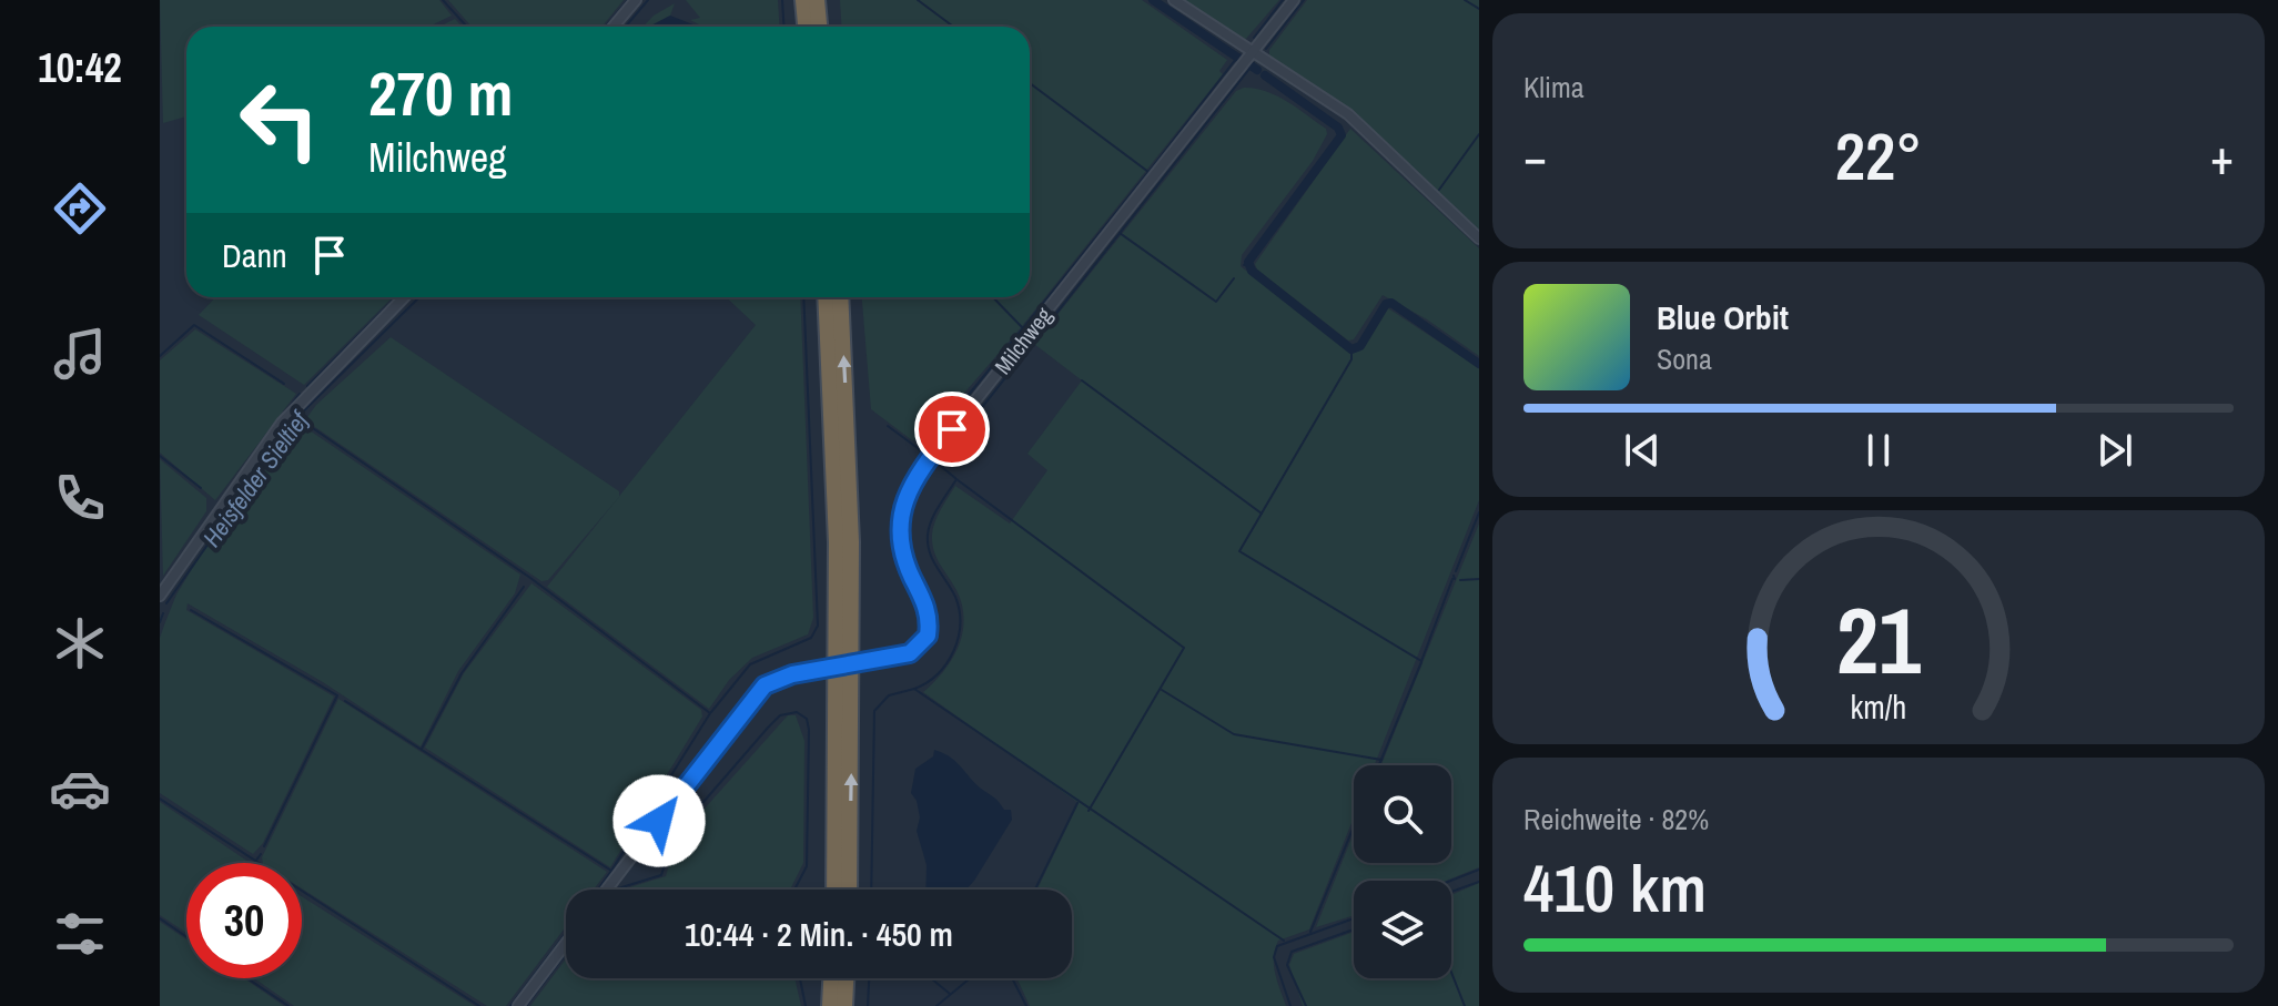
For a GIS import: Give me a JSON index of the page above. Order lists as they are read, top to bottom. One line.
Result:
{"streets":{"street":["Milchweg"]},"water":["Heisfelder Sieltief"],"page":{"tabs":"10:42","tile":["Klima",["Reichweite · 82%","410 km"]],"turn":["270 m","Milchweg"],"heat":["−","22°","+"],"then":"Dann","song":["Blue Orbit","Sona"],"limit":"30","trip":"10:44 · 2 Min. · 450 m","gauge":["21","km/h"]}}
